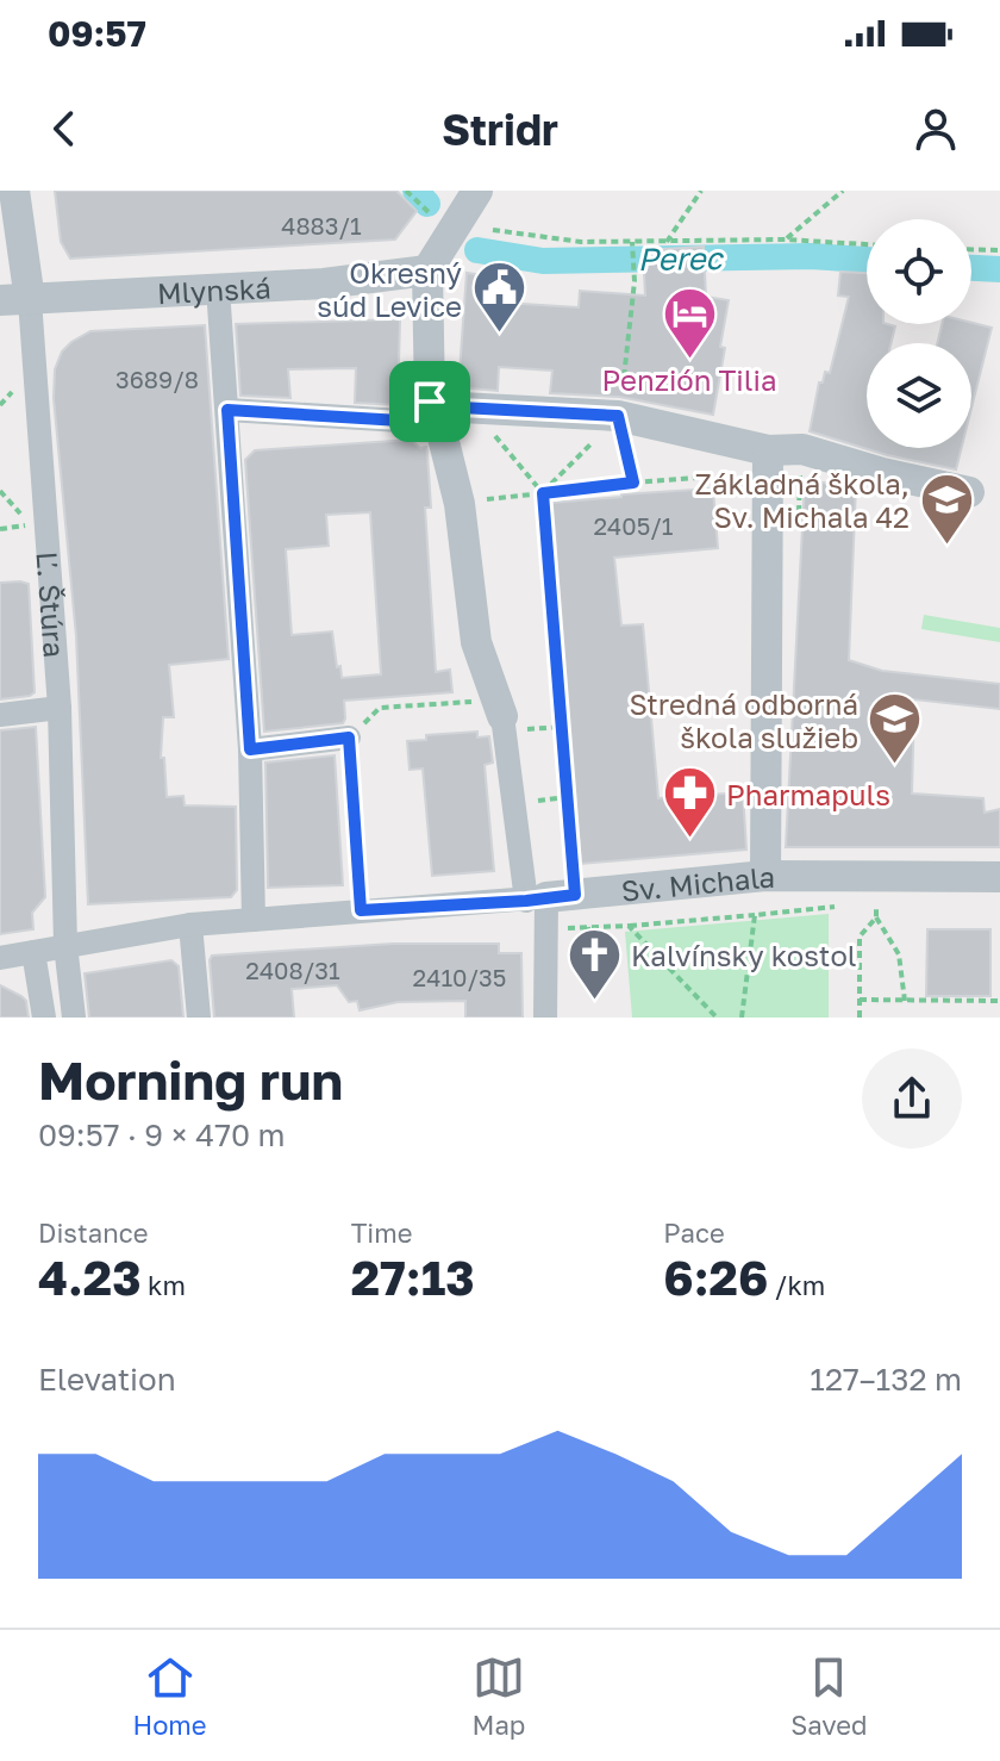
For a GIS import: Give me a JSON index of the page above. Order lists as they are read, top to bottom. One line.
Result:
{"streets":{"street":["Mlynská","Ľ. Štúra","Sv. Michala"]},"crossings":[["Mlynská","Ľ. Štúra"],["Ľ. Štúra","Sv. Michala"]],"water":["Perec"],"places":{"public building":["Okresný súd Levice"],"hotel":["Penzión Tilia"],"school or university":["Základná škola, Sv. Michala 42","Stredná odborná škola služieb"],"pharmacy":["Pharmapuls"],"church":["Kalvínsky kostol"]},"house_numbers":["4883/1","3689/8","2405/1","2408/31","2410/35"],"page":{"status":"09:57","header":"Stridr","heading":["Morning run","09:57 · 9 × 470 m"],"stats":[["Distance","4.23 km"],["Time","27:13"],["Pace","6:26 /km"]],"chart":["Elevation","127–132 m"],"tabs":["Home","Map","Saved"]}}
